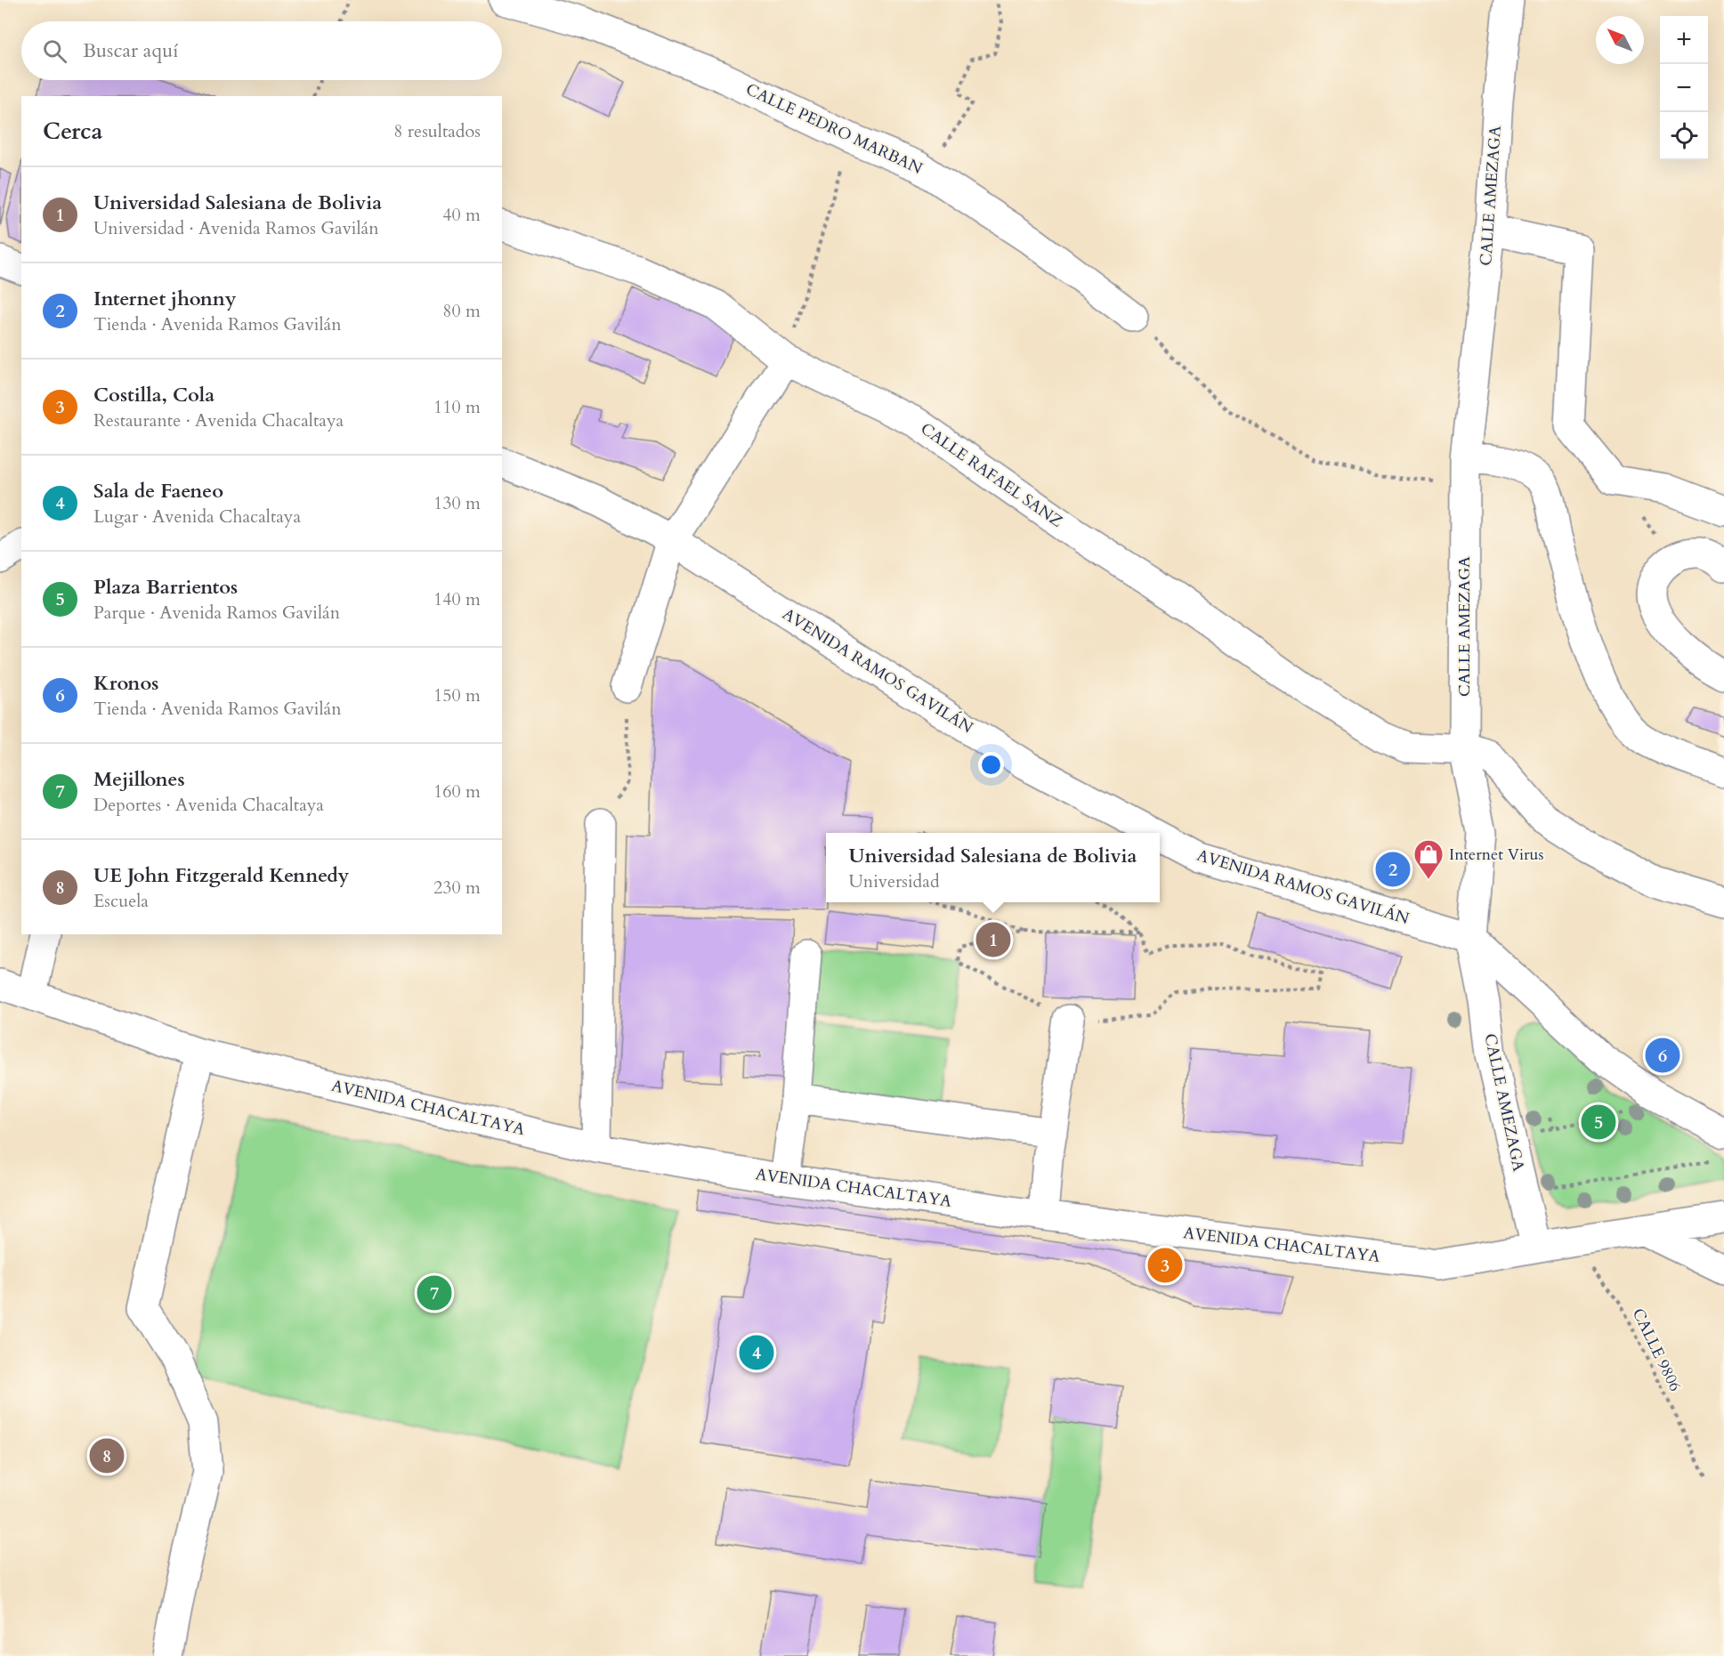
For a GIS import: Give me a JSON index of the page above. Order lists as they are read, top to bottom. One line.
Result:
{"streets":{"street":["CALLE PEDRO MARBAN","CALLE AMEZAGA","CALLE RAFAEL SANZ","AVENIDA RAMOS GAVILÁN","AVENIDA CHACALTAYA"],"path":["CALLE 9806"]},"crossings":[["CALLE AMEZAGA","CALLE RAFAEL SANZ"],["CALLE AMEZAGA","AVENIDA RAMOS GAVILÁN"],["CALLE AMEZAGA","AVENIDA CHACALTAYA"],["AVENIDA CHACALTAYA","CALLE 9806"]],"places":{"shop":["Internet Virus"]},"north":"top left","page":{"map_buttons":["+","−"],"search":"Buscar aquí","heading":["Cerca","8 resultados"],"list":[{"mark":"1","name":"Universidad Salesiana de Bolivia","note":"Universidad · Avenida Ramos Gavilán","value":"40 m"},{"mark":"2","name":"Internet jhonny","note":"Tienda · Avenida Ramos Gavilán","value":"80 m"},{"mark":"3","name":"Costilla, Cola","note":"Restaurante · Avenida Chacaltaya","value":"110 m"},{"mark":"4","name":"Sala de Faeneo","note":"Lugar · Avenida Chacaltaya","value":"130 m"},{"mark":"5","name":"Plaza Barrientos","note":"Parque · Avenida Ramos Gavilán","value":"140 m"},{"mark":"6","name":"Kronos","note":"Tienda · Avenida Ramos Gavilán","value":"150 m"},{"mark":"7","name":"Mejillones","note":"Deportes · Avenida Chacaltaya","value":"160 m"},{"mark":"8","name":"UE John Fitzgerald Kennedy","note":"Escuela","value":"230 m"}],"popup":["Universidad Salesiana de Bolivia","Universidad"],"pins":["2","1","6","5","3","7","4","8"]}}
